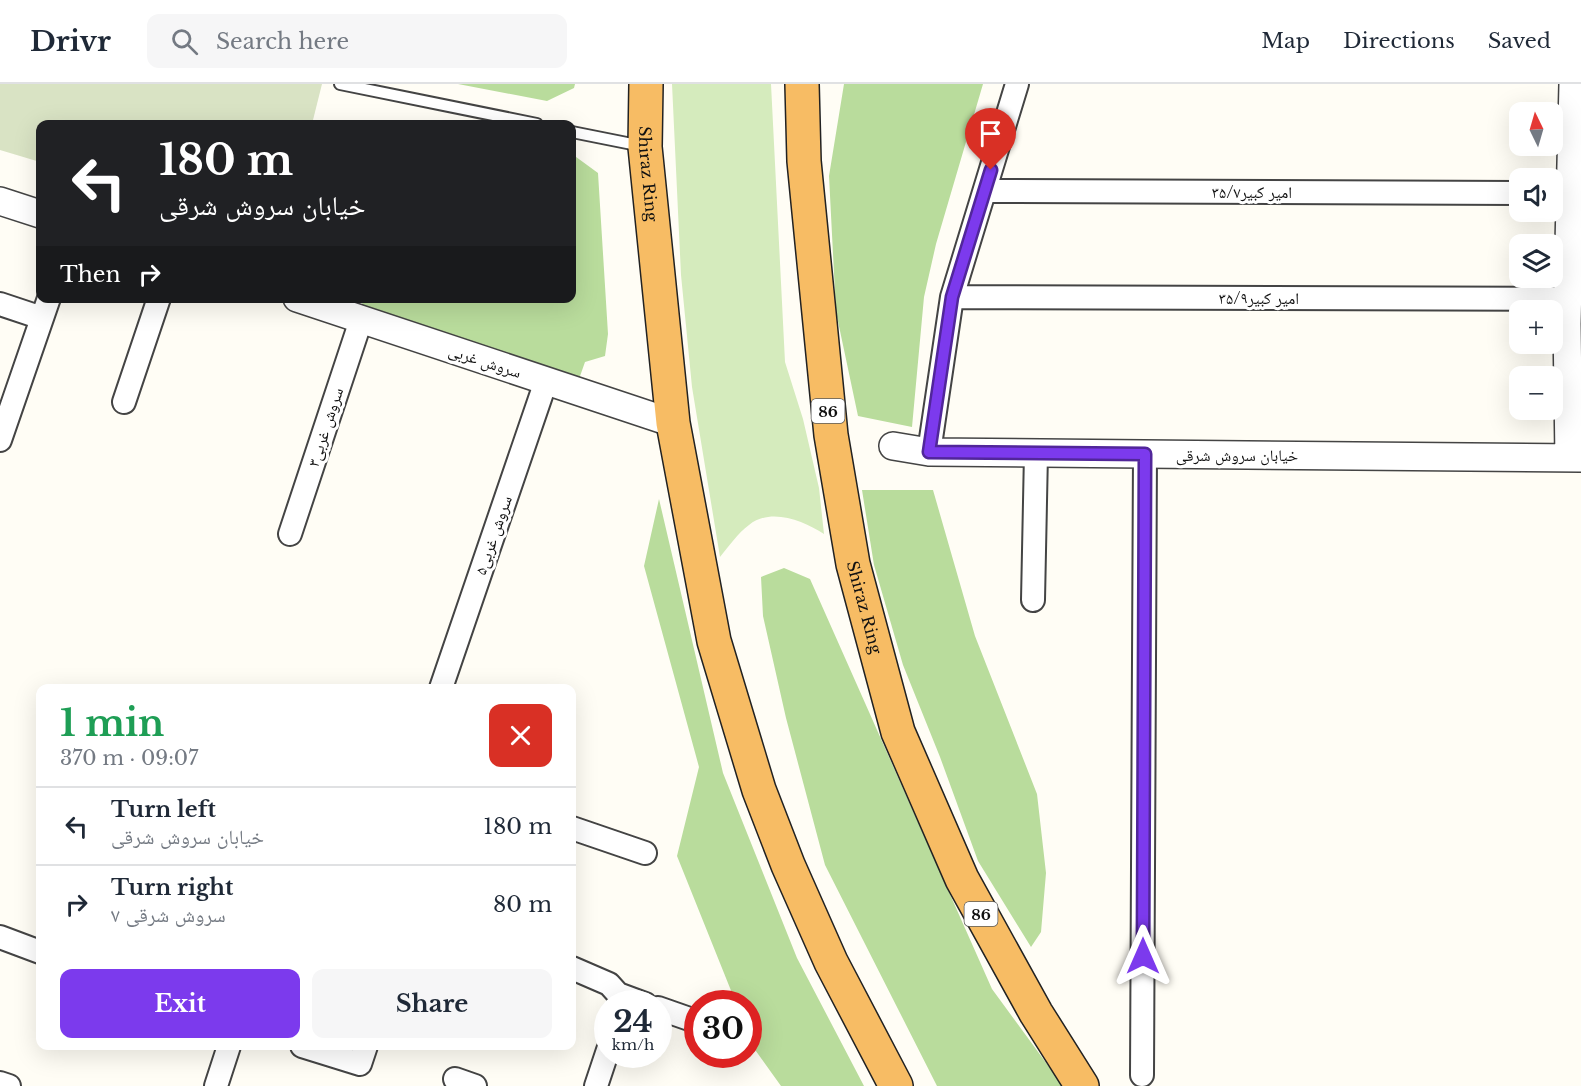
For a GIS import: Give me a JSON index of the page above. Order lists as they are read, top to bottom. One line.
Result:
{"streets":{"highway":["Shiraz Ring","86"],"street":["امیر کبیر۳۵/۷","امیر کبیر۳۵/۹","سروش غربی","سروش غربی۳","خیابان سروش شرقی","سروش غربی۵"]},"crossings":[["Shiraz Ring","سروش غربی"],["سروش غربی","سروش غربی۳"],["سروش غربی","سروش غربی۵"]],"north":"top","page":{"header":"Drivr","search":"Search here","nav":["Map","Directions","Saved"],"map_buttons":["+","−"],"turn":["180 m","خیابان سروش شرقی"],"then":"Then","heading":["1 min","370 m · 09:07"],"list":[{"name":"Turn left","note":"خیابان سروش شرقی","value":"180 m"},{"name":"Turn right","note":"سروش شرقی ۷","value":"80 m"}],"buttons":["Exit","Share"],"speed":"24 km/h","limit":"30"}}
